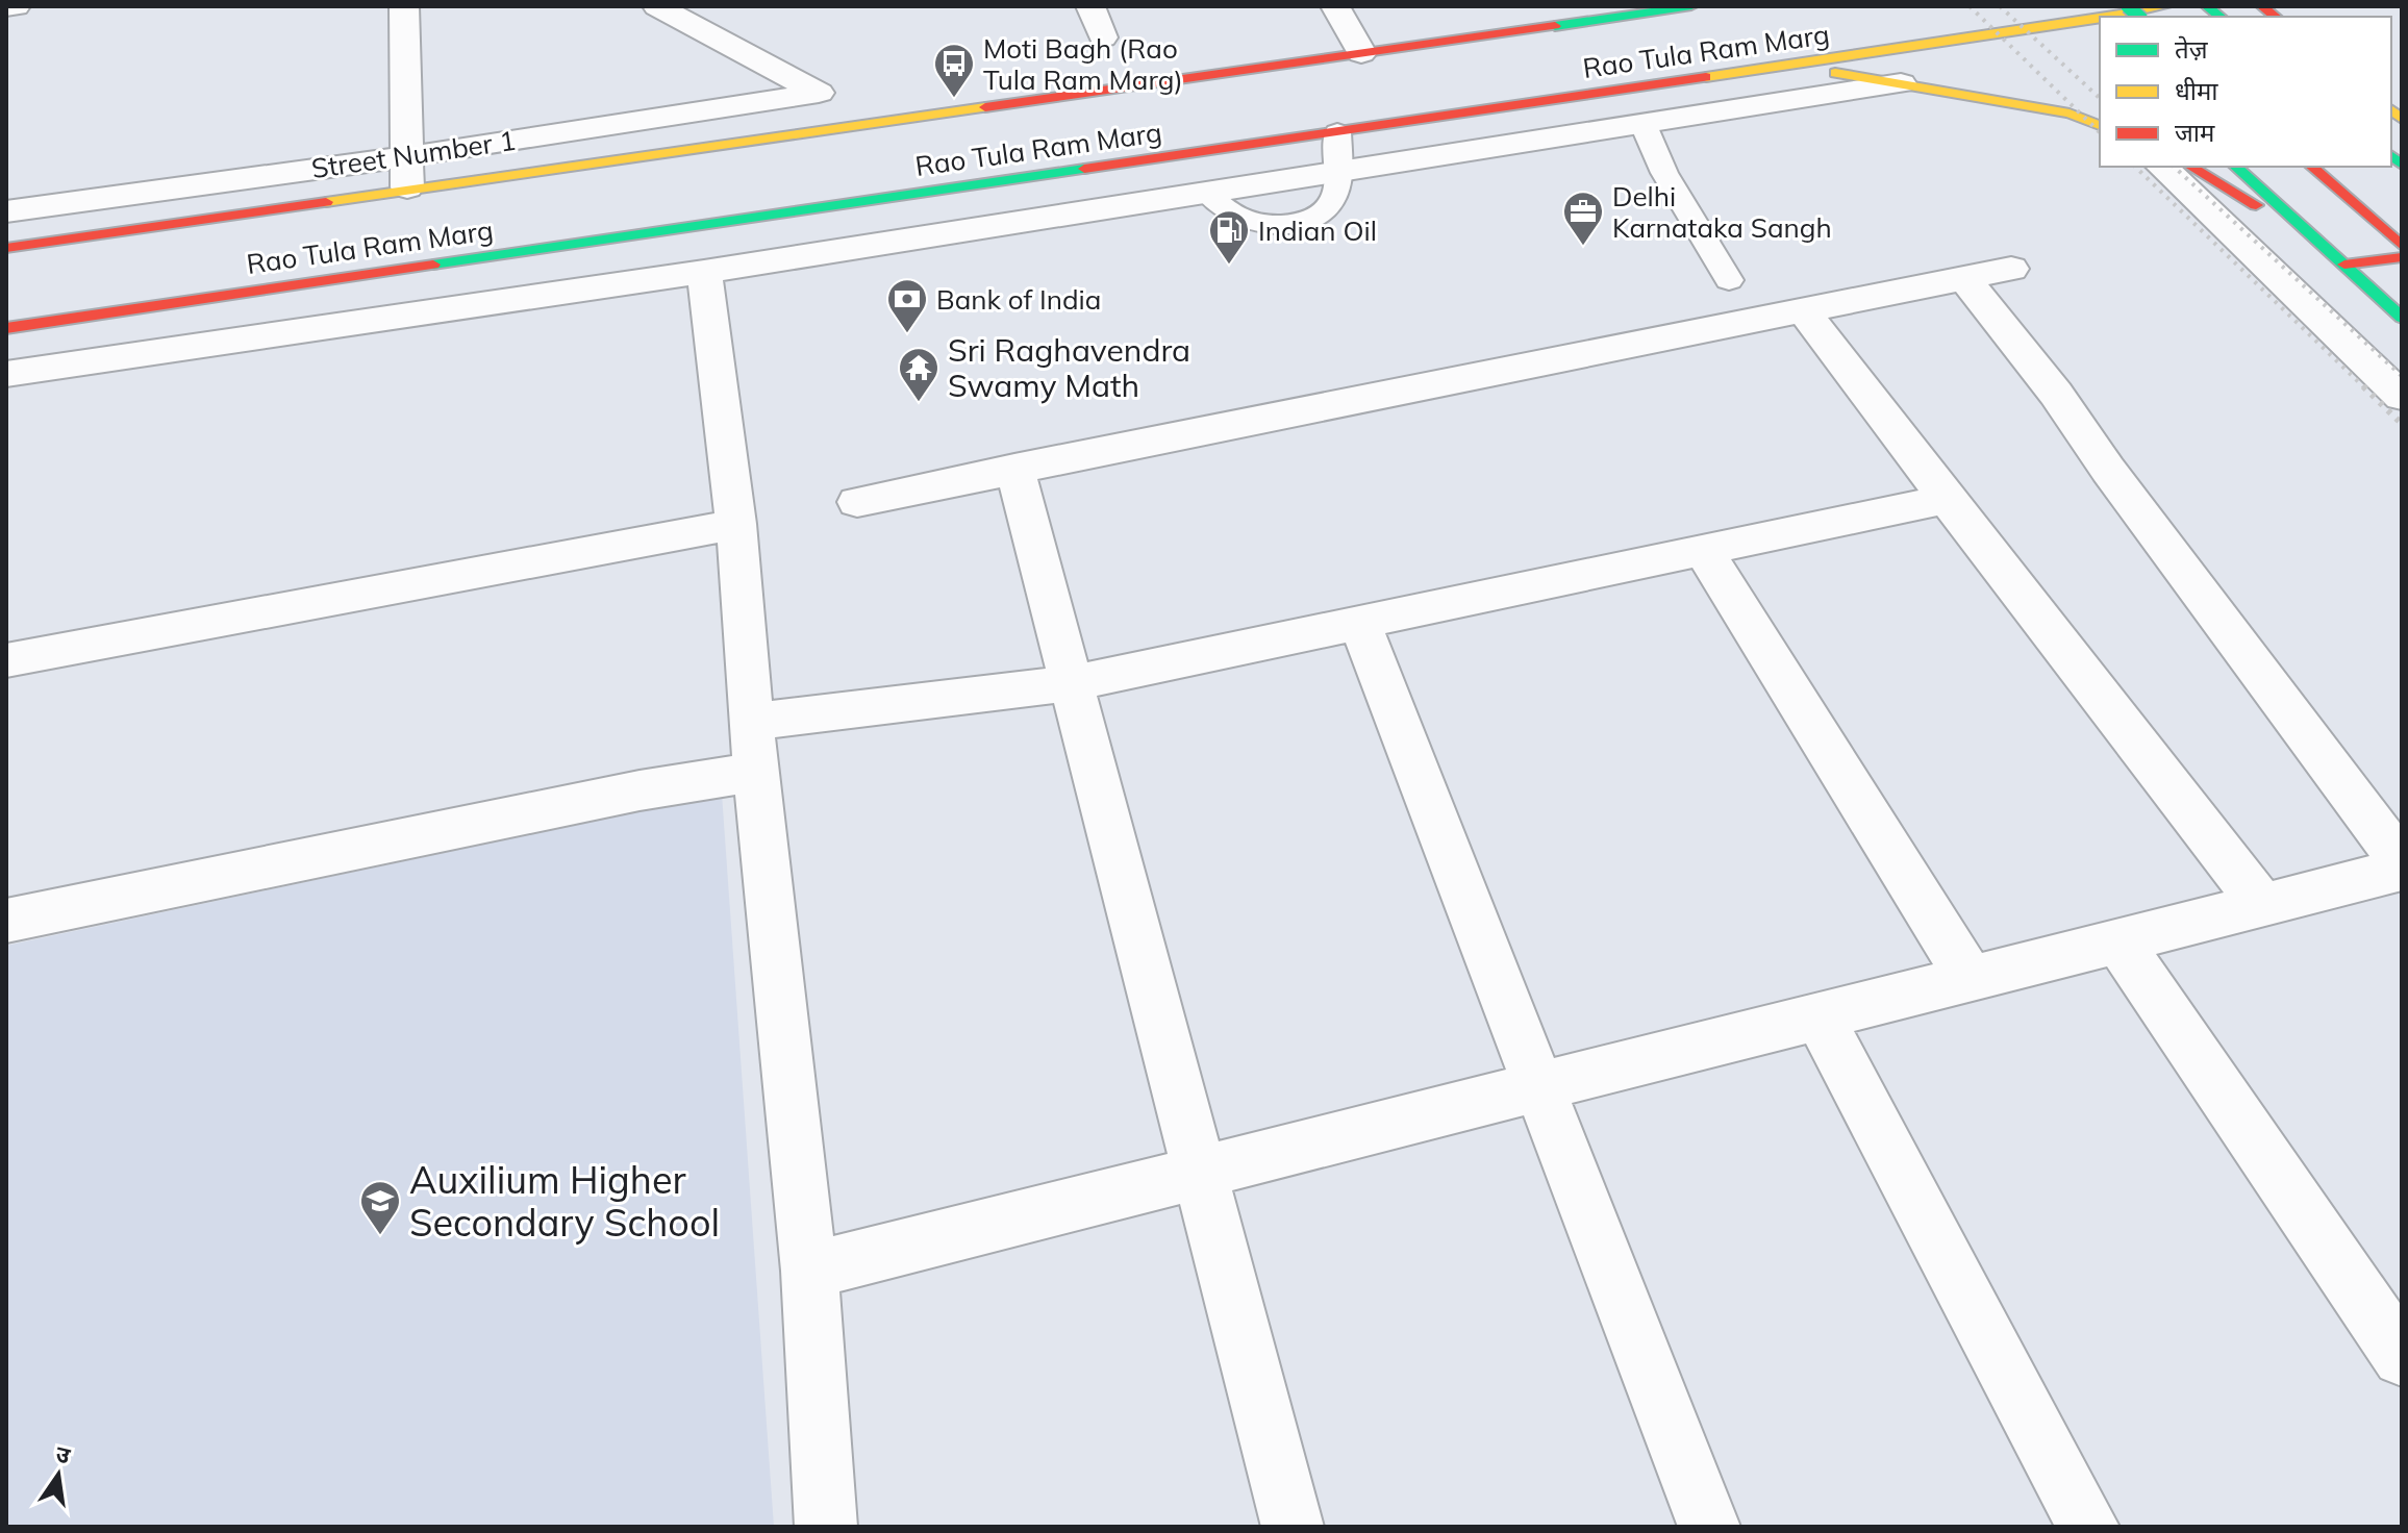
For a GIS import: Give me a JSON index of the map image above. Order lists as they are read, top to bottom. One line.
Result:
{"streets":{"main road":["Rao Tula Ram Marg"],"street":["Street Number 1"]},"places":{"bus stop":["Moti Bagh (Rao Tula Ram Marg)"],"office":["Delhi Karnataka Sangh"],"fuel station":["Indian Oil"],"bank":["Bank of India"],"temple":["Sri Raghavendra Swamy Math"],"school or university":["Auxilium Higher Secondary School"]},"legend":["तेज़","धीमा","जाम"],"north":"top"}
